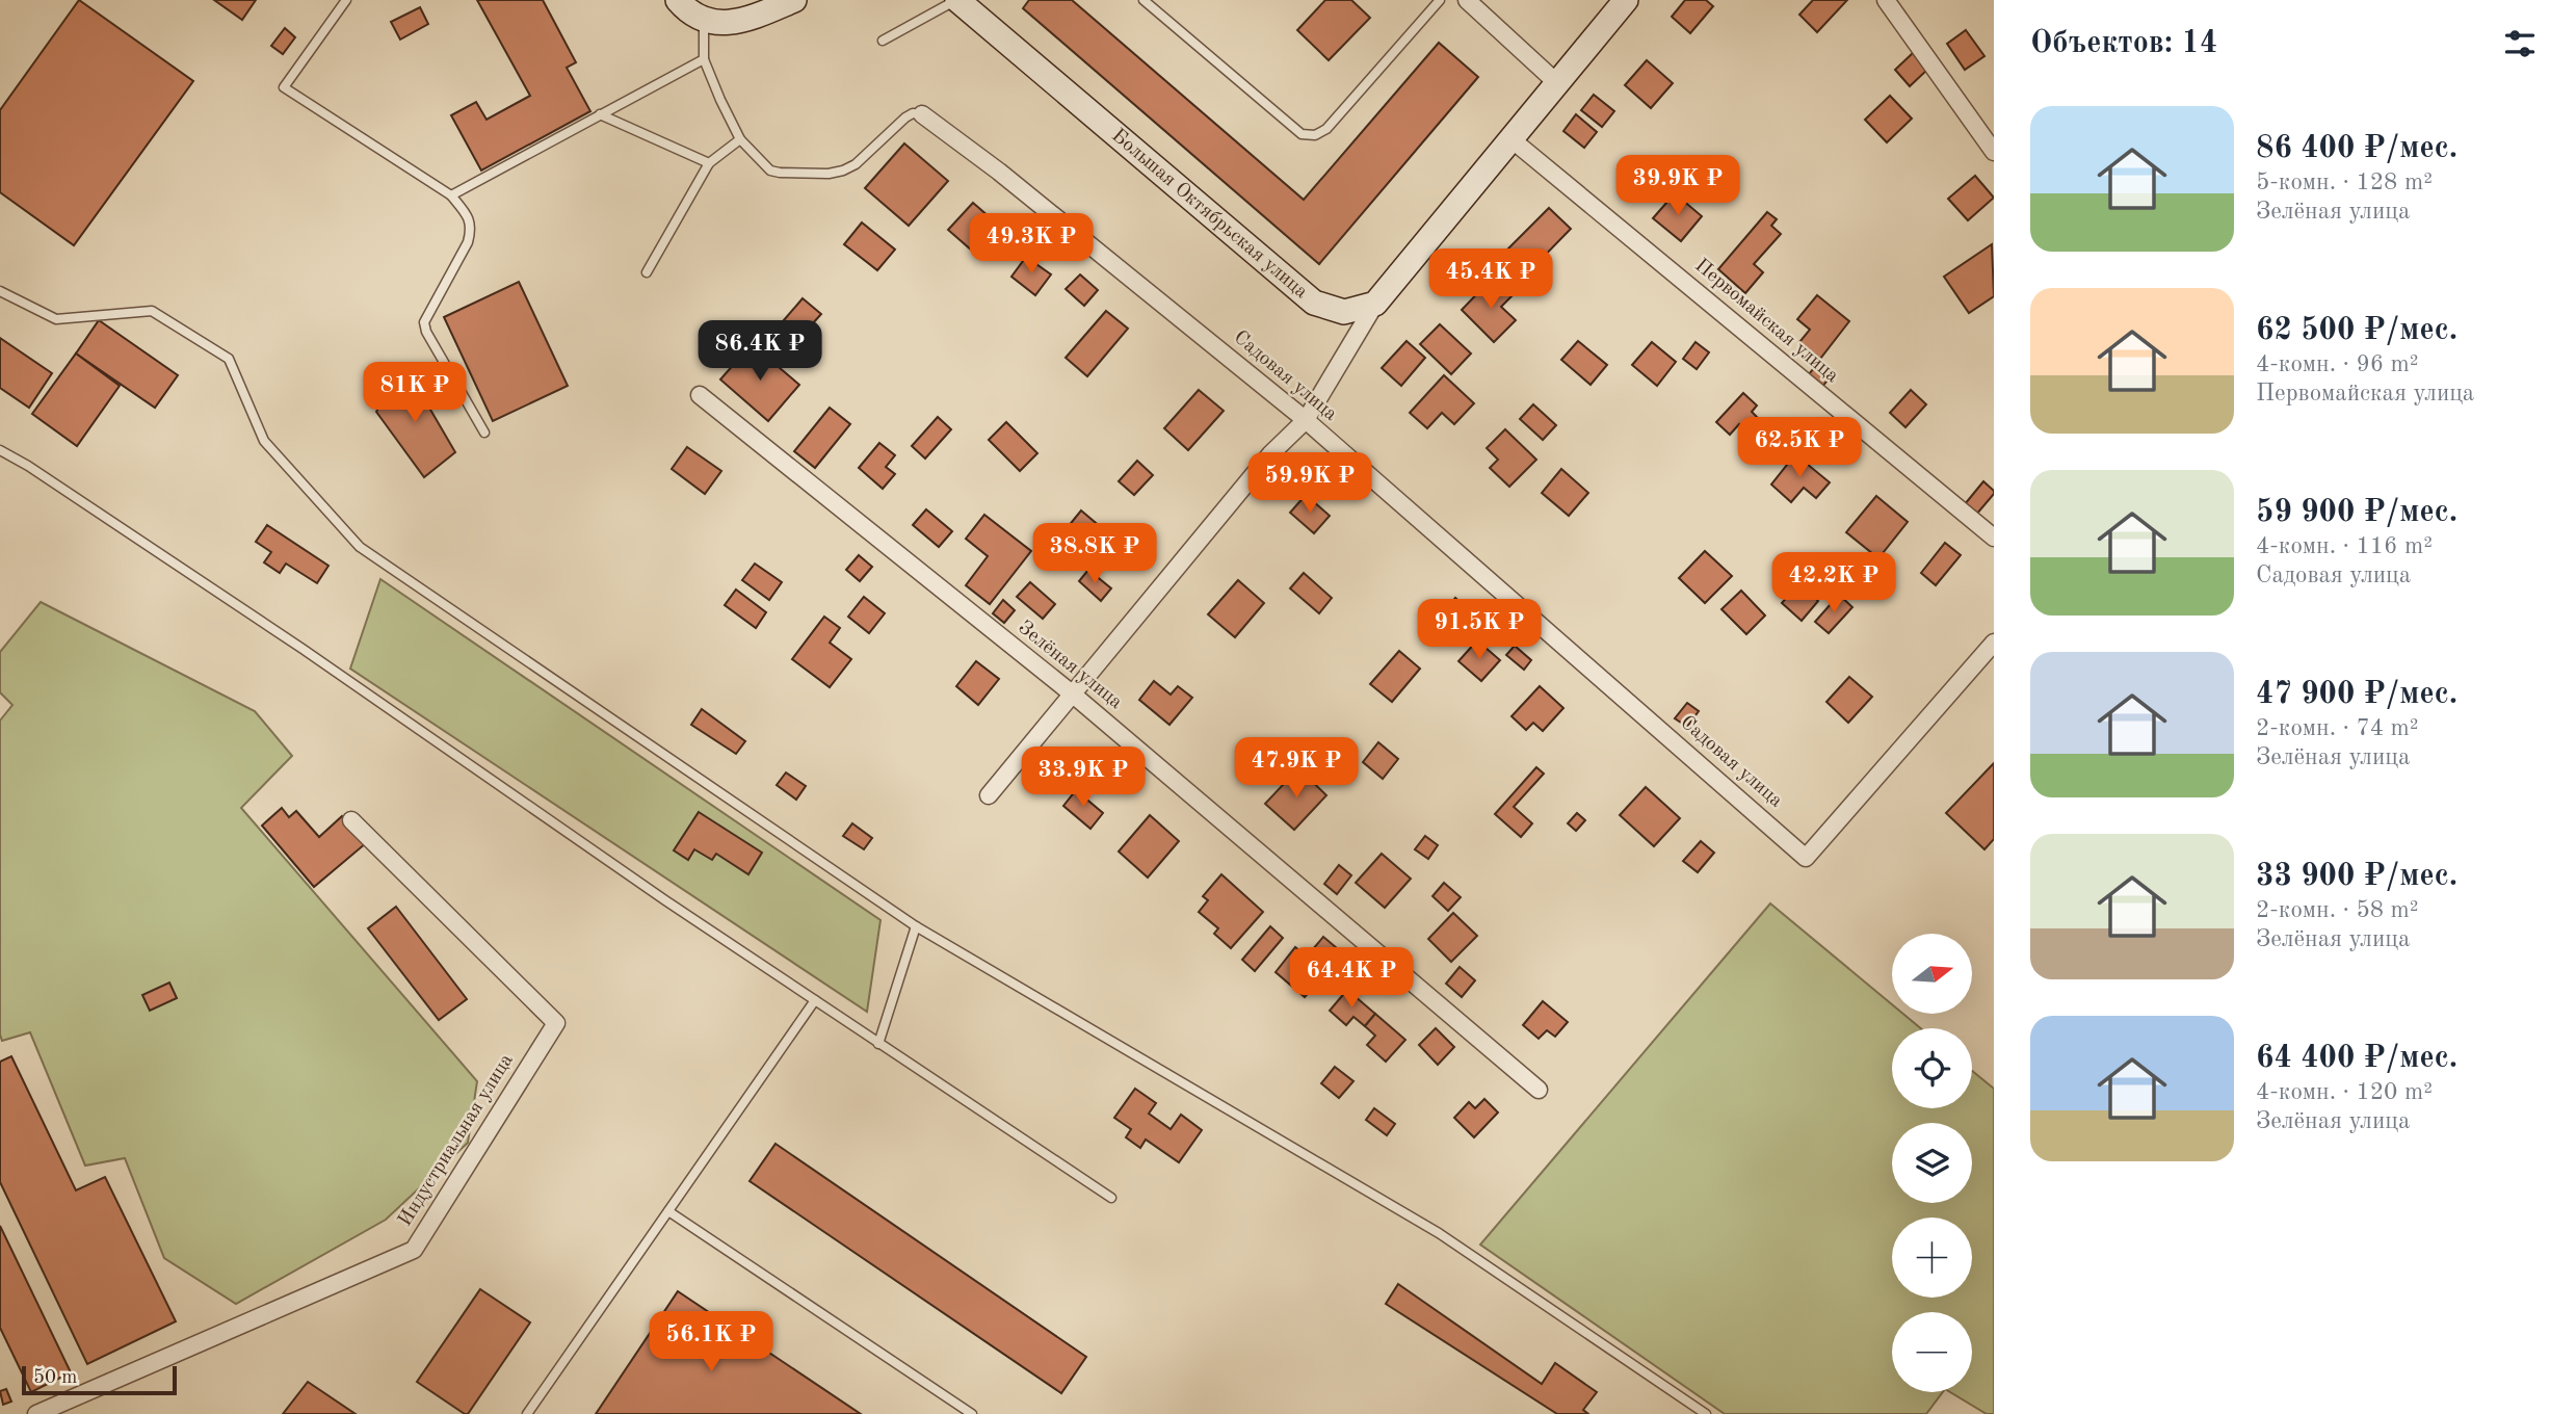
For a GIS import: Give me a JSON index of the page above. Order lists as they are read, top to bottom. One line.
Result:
{"streets":{"main road":["Большая Октябрьская улица"],"street":["Первомайская улица","Садовая улица","Зелёная улица","Индустриальная улица"]},"scale_bar":"50 m","north":"right","page":{"heading":"Объектов: 14","list":[{"name":"86 400 ₽/мес.","note":"5-комн. · 128 m² · Зелёная улица"},{"name":"62 500 ₽/мес.","note":"4-комн. · 96 m² · Первомайская улица"},{"name":"59 900 ₽/мес.","note":"4-комн. · 116 m² · Садовая улица"},{"name":"47 900 ₽/мес.","note":"2-комн. · 74 m² · Зелёная улица"},{"name":"33 900 ₽/мес.","note":"2-комн. · 58 m² · Зелёная улица"},{"name":"64 400 ₽/мес.","note":"4-комн. · 120 m² · Зелёная улица"}],"price":["39.9K ₽","49.3K ₽","45.4K ₽","86.4K ₽","81K ₽","62.5K ₽","59.9K ₽","38.8K ₽","42.2K ₽","91.5K ₽","47.9K ₽","33.9K ₽","64.4K ₽","56.1K ₽"],"map_buttons":["+","−"],"scale":"50 m"}}
